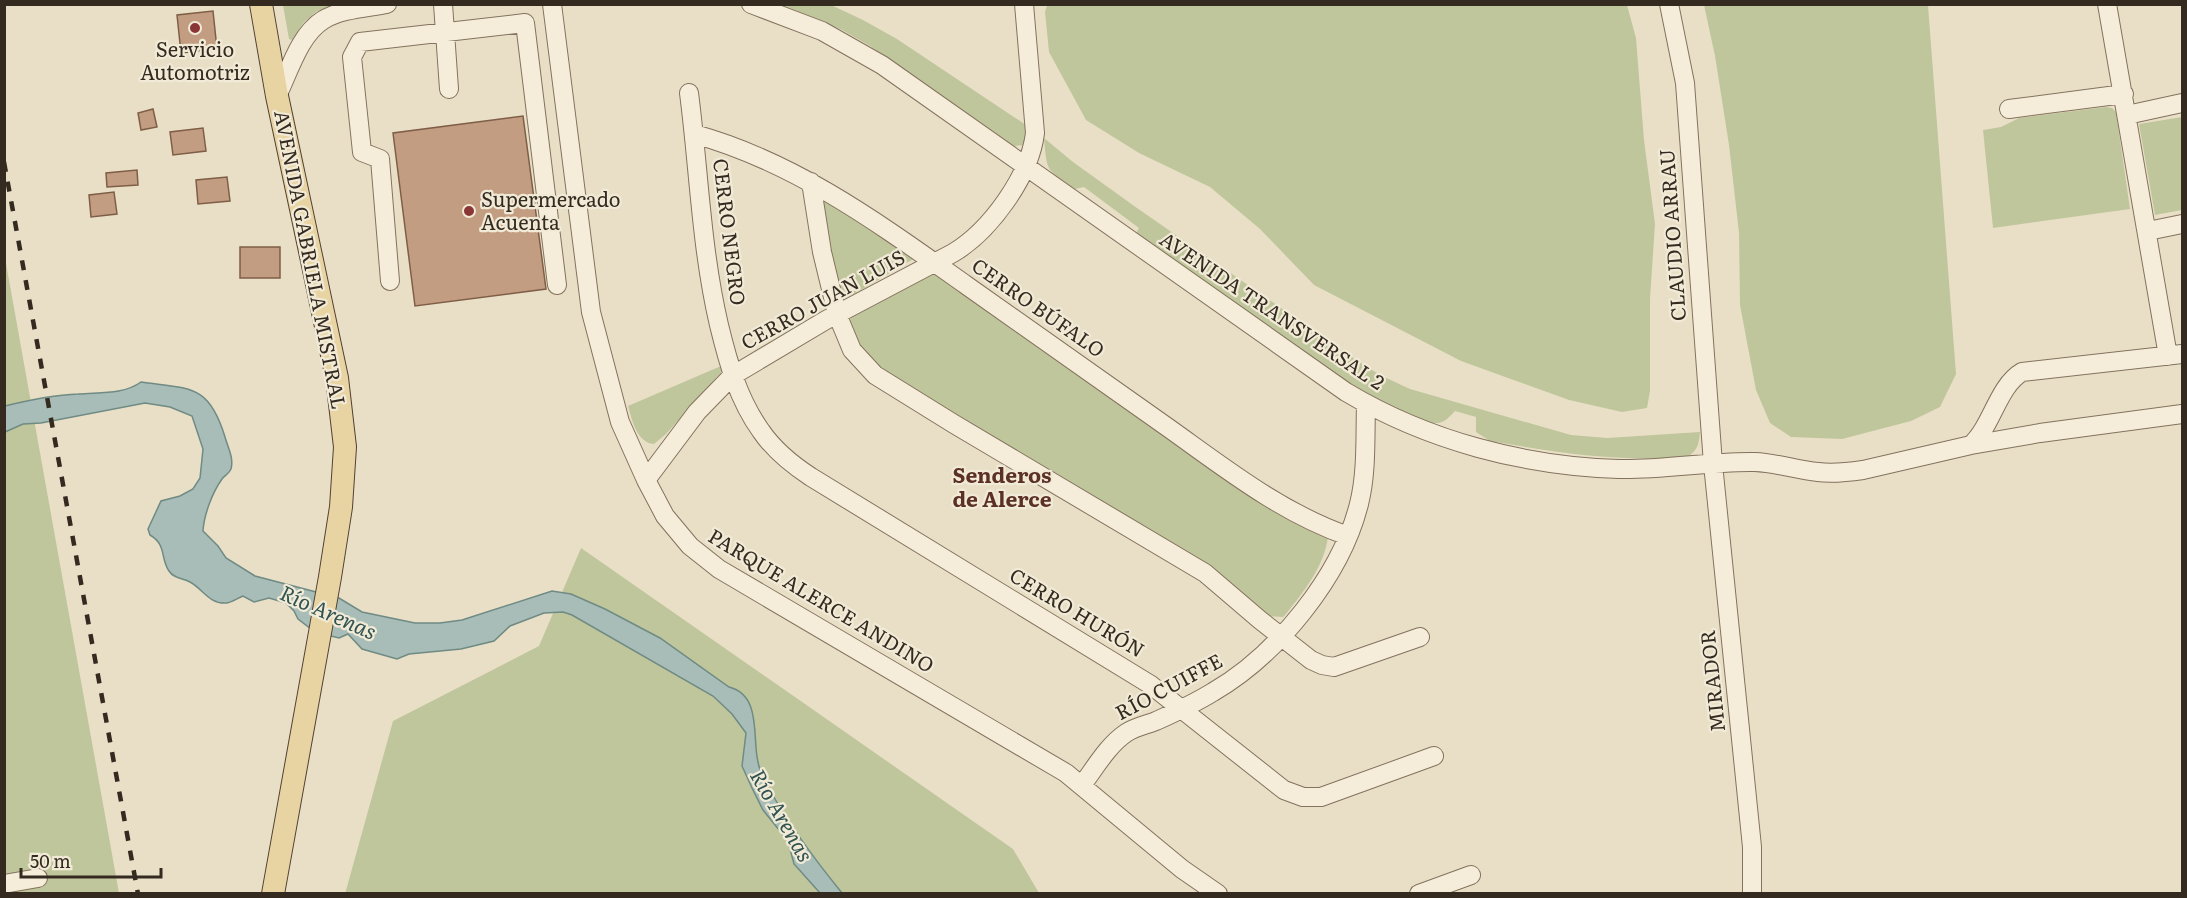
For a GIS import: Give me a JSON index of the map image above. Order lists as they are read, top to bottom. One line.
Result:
{"streets":{"main road":["AVENIDA GABRIELA MISTRAL"],"street":["CERRO NEGRO","CLAUDIO ARRAU","CERRO JUAN LUIS","CERRO BÚFALO","AVENIDA TRANSVERSAL 2","PARQUE ALERCE ANDINO","CERRO HURÓN","MIRADOR","RÍO CUIFFE"]},"crossings":[["CERRO NEGRO","CERRO JUAN LUIS"],["CERRO NEGRO","CERRO BÚFALO"],["CERRO NEGRO","CERRO HURÓN"],["CLAUDIO ARRAU","AVENIDA TRANSVERSAL 2"],["CLAUDIO ARRAU","MIRADOR"],["CERRO JUAN LUIS","CERRO BÚFALO"],["CERRO JUAN LUIS","AVENIDA TRANSVERSAL 2"],["CERRO JUAN LUIS","PARQUE ALERCE ANDINO"],["CERRO JUAN LUIS","CERRO HURÓN"],["CERRO BÚFALO","RÍO CUIFFE"],["AVENIDA TRANSVERSAL 2","MIRADOR"],["AVENIDA TRANSVERSAL 2","RÍO CUIFFE"],["PARQUE ALERCE ANDINO","RÍO CUIFFE"],["CERRO HURÓN","RÍO CUIFFE"]],"districts":["Senderos de Alerce"],"water":["Río Arenas"],"places":["Servicio Automotriz","Supermercado Acuenta"],"scale_bar":"50 m"}
